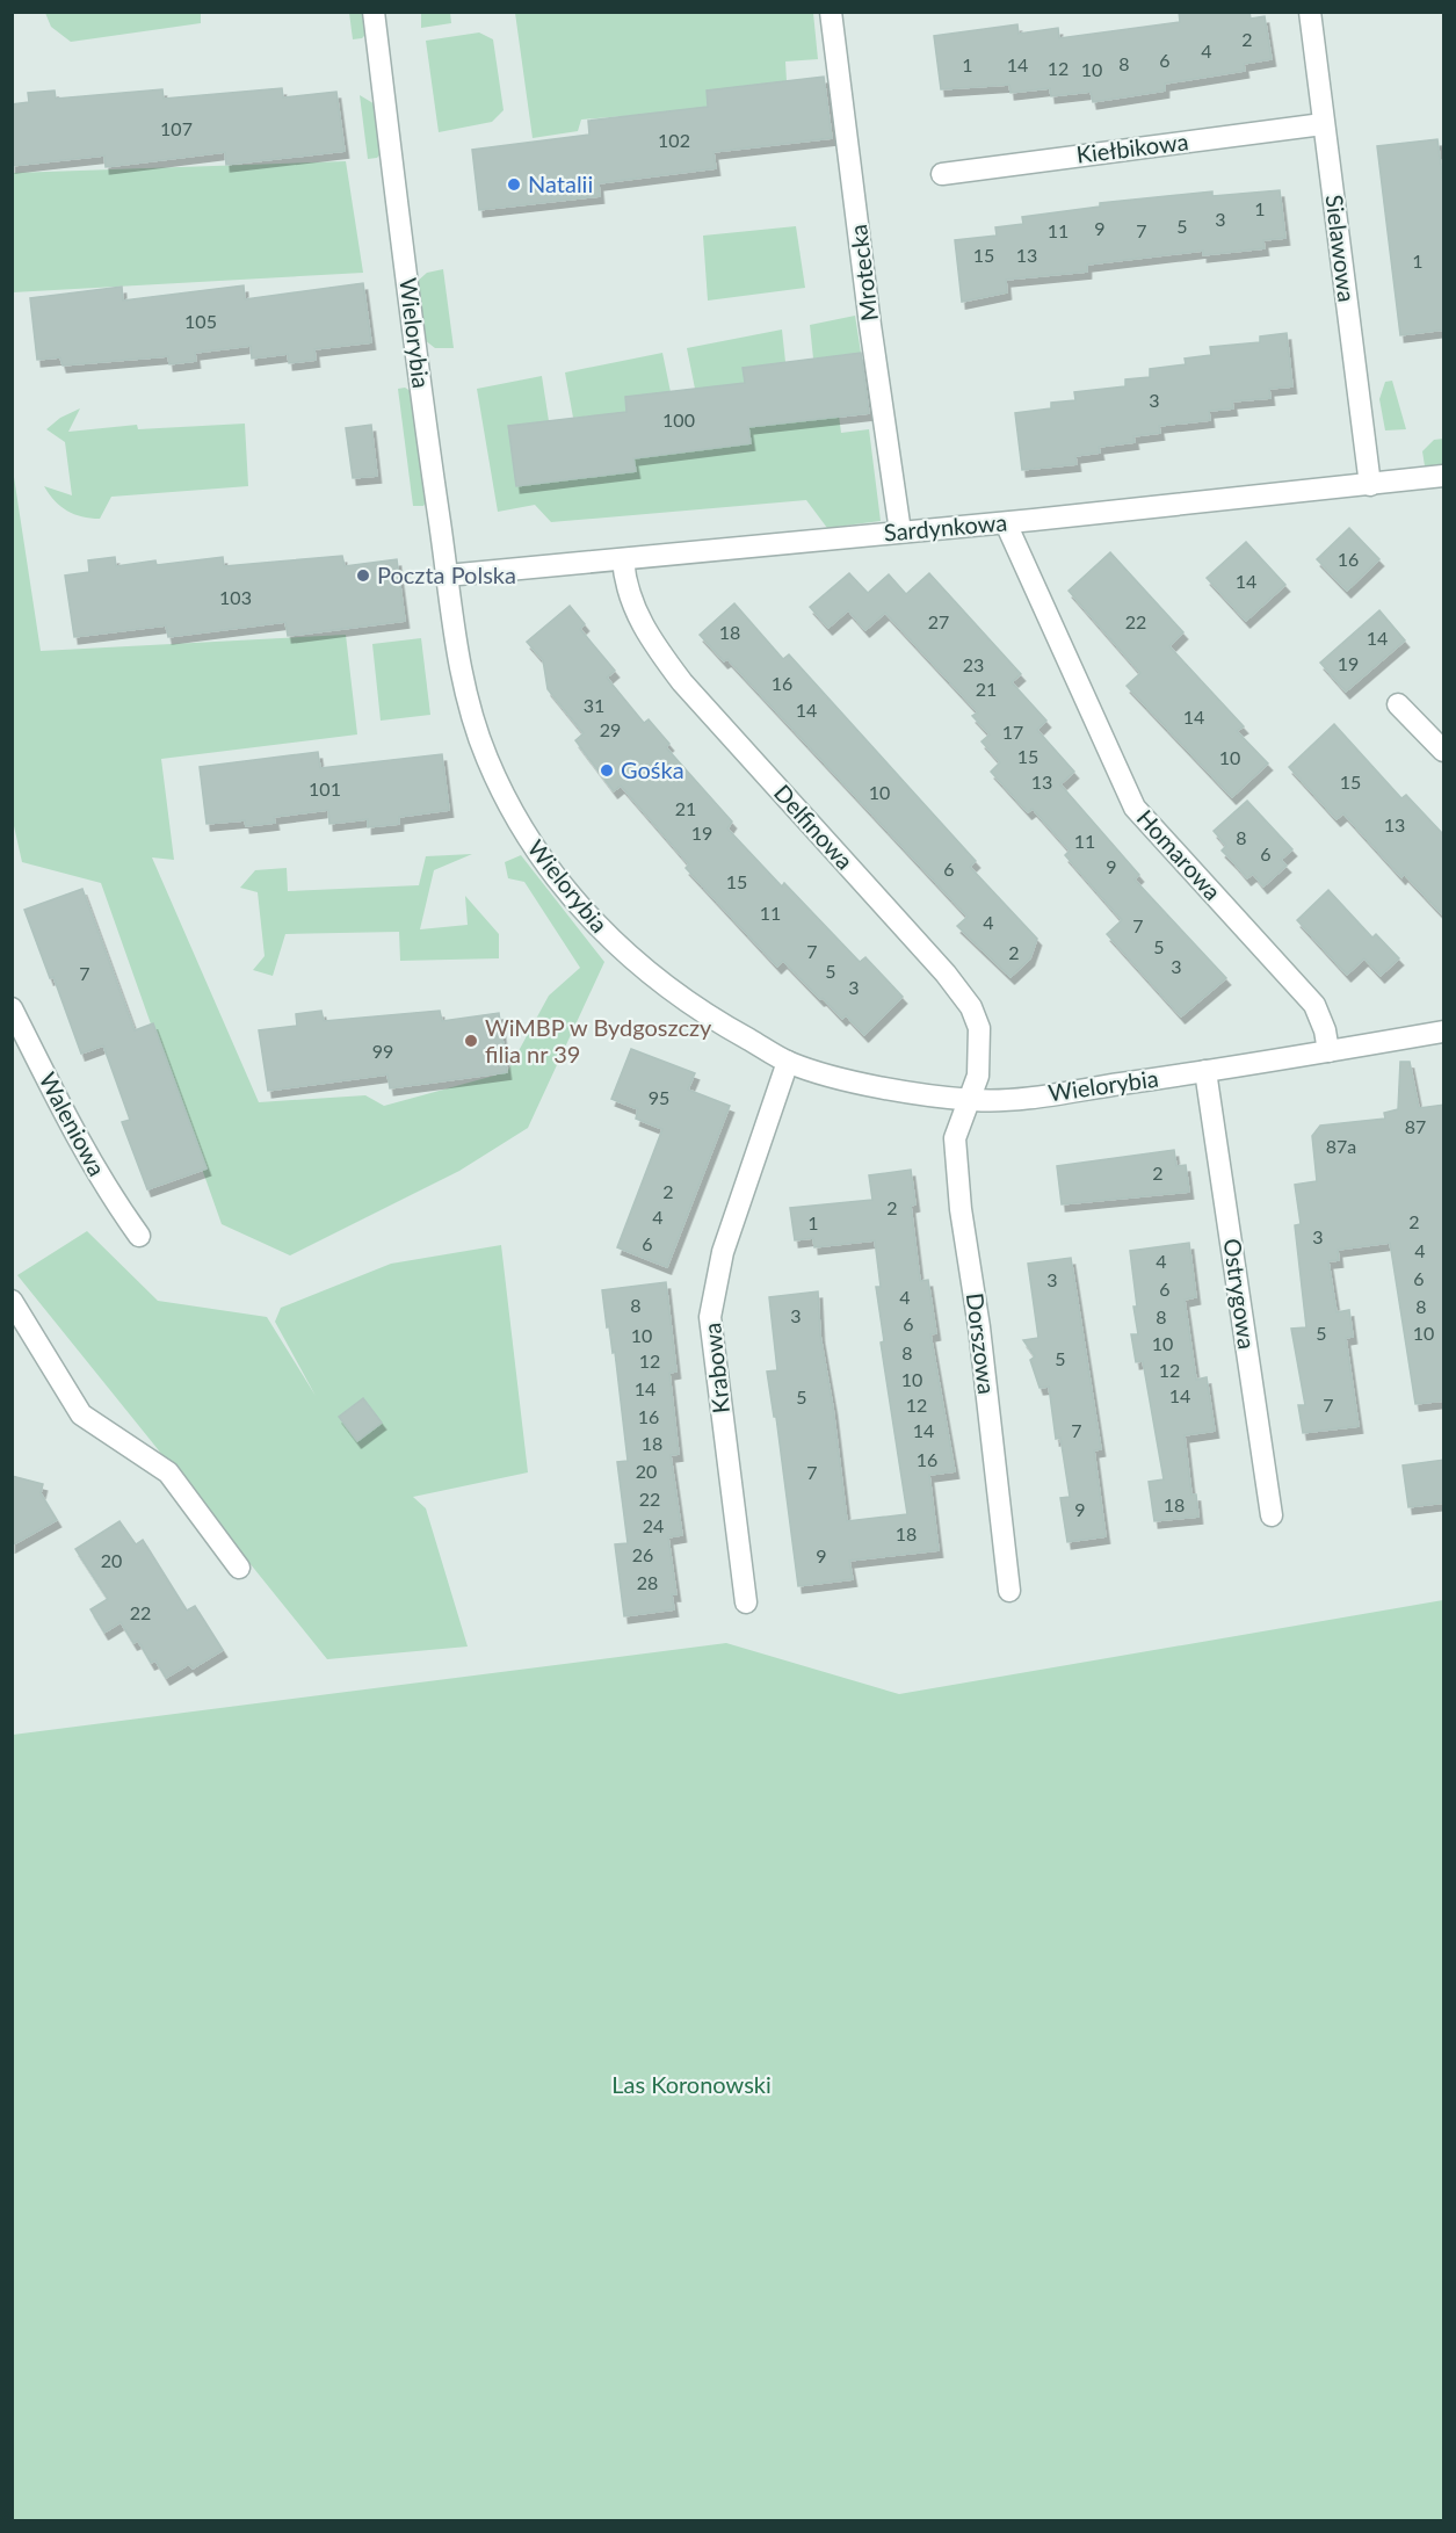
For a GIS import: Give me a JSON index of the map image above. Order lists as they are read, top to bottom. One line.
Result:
{"streets":{"street":["Kiełbikowa","Sielawowa","Mrotecka","Wielorybia","Sardynkowa","Delfinowa","Homarowa","Waleniowa","Ostrygowa","Dorszowa","Krabowa"]},"crossings":[["Kiełbikowa","Sielawowa"],["Sielawowa","Sardynkowa"],["Mrotecka","Sardynkowa"],["Wielorybia","Sardynkowa"],["Wielorybia","Delfinowa"],["Wielorybia","Homarowa"],["Wielorybia","Ostrygowa"],["Wielorybia","Dorszowa"],["Wielorybia","Krabowa"],["Sardynkowa","Delfinowa"],["Sardynkowa","Homarowa"],["Delfinowa","Dorszowa"]],"parks":["Las Koronowski"],"places":["Natalii","Poczta Polska","Gośka","WiMBP w Bydgoszczy filia nr 39"],"house_numbers":["2","4","6","8","1","14","12","10","107","102","1","3","5","9","11","7","15","13","1","105","3","100","16","14","103","27","22","18","14","19","23","16","21","31","14","14","29","17","15","10","13","15","101","10","21","13","19","8","11","6","9","6","15","11","4","7","5","7","2","3","5","7","3","99","95","87","87a","2","2","2","4","2","1","3","6","4","4","6","3","6","4","8","8","3","8","6","5","10","10","10","8","5","12","12","10","14","14","5","12","7","16","14","7","18","16","20","7","22","18","9","24","18","26","9","20","28","22"]}
